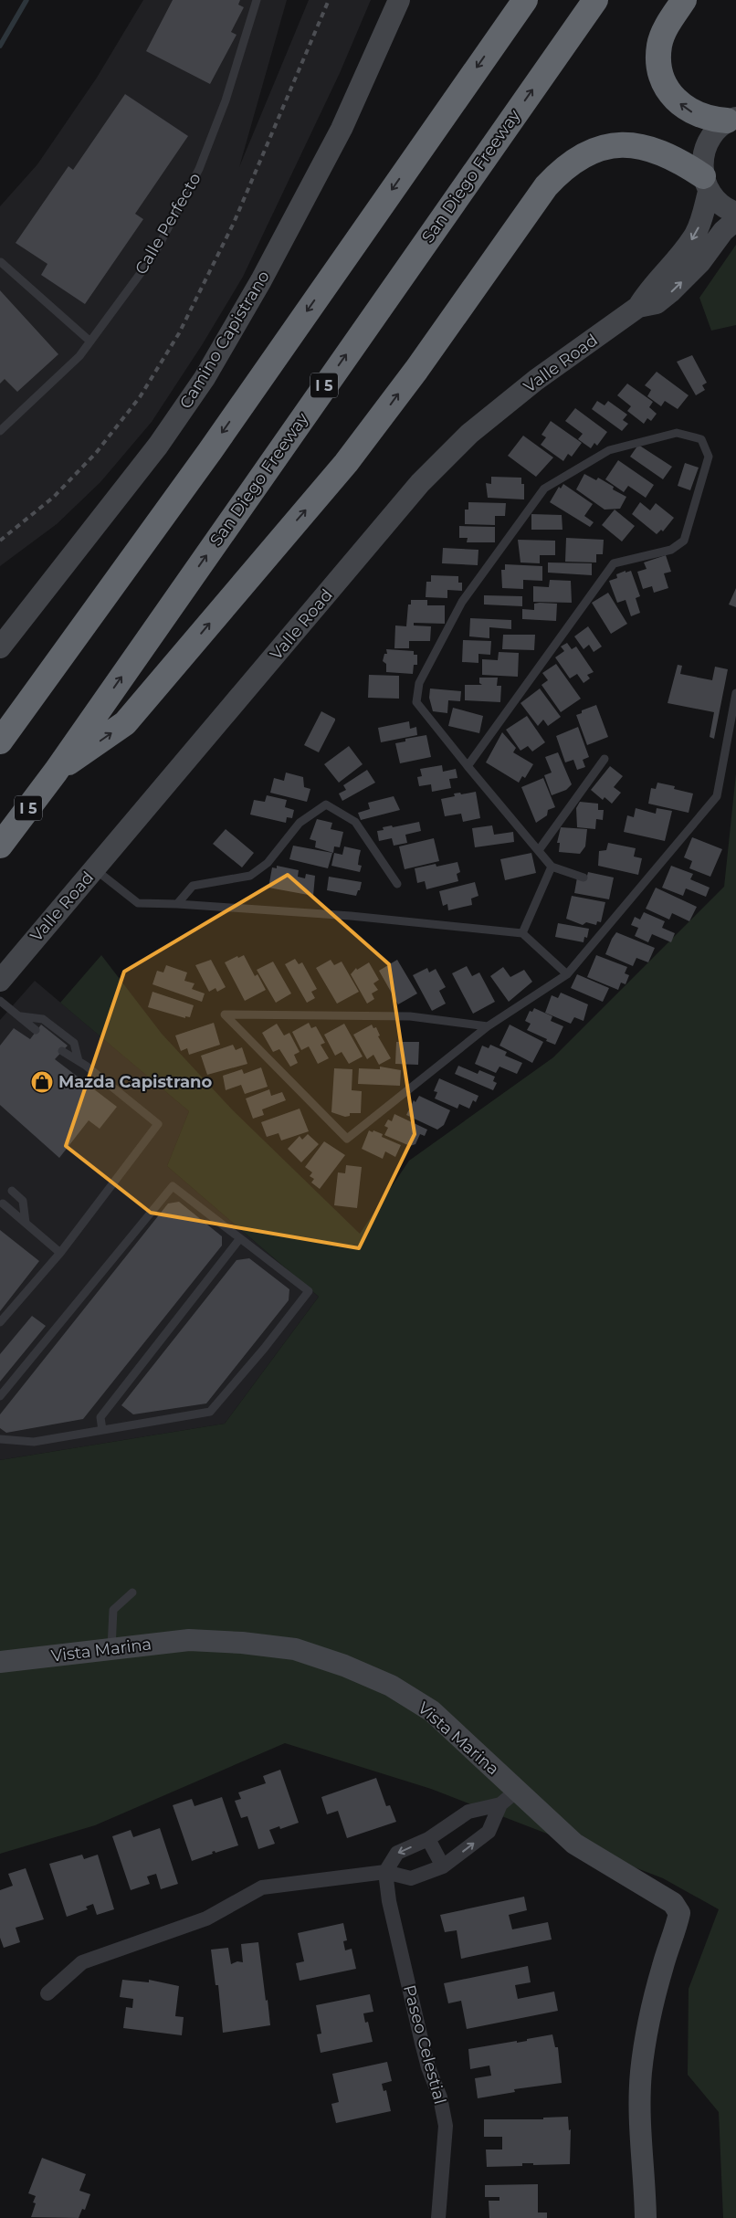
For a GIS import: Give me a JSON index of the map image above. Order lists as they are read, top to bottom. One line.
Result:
{"streets":{"highway":["San Diego Freeway","I 5"],"street":["Camino Capistrano","Valle Road","Vista Marina","Paseo Celestial"],"lane":["Calle Perfecto"]},"places":{"shop":["Mazda Capistrano"]}}
